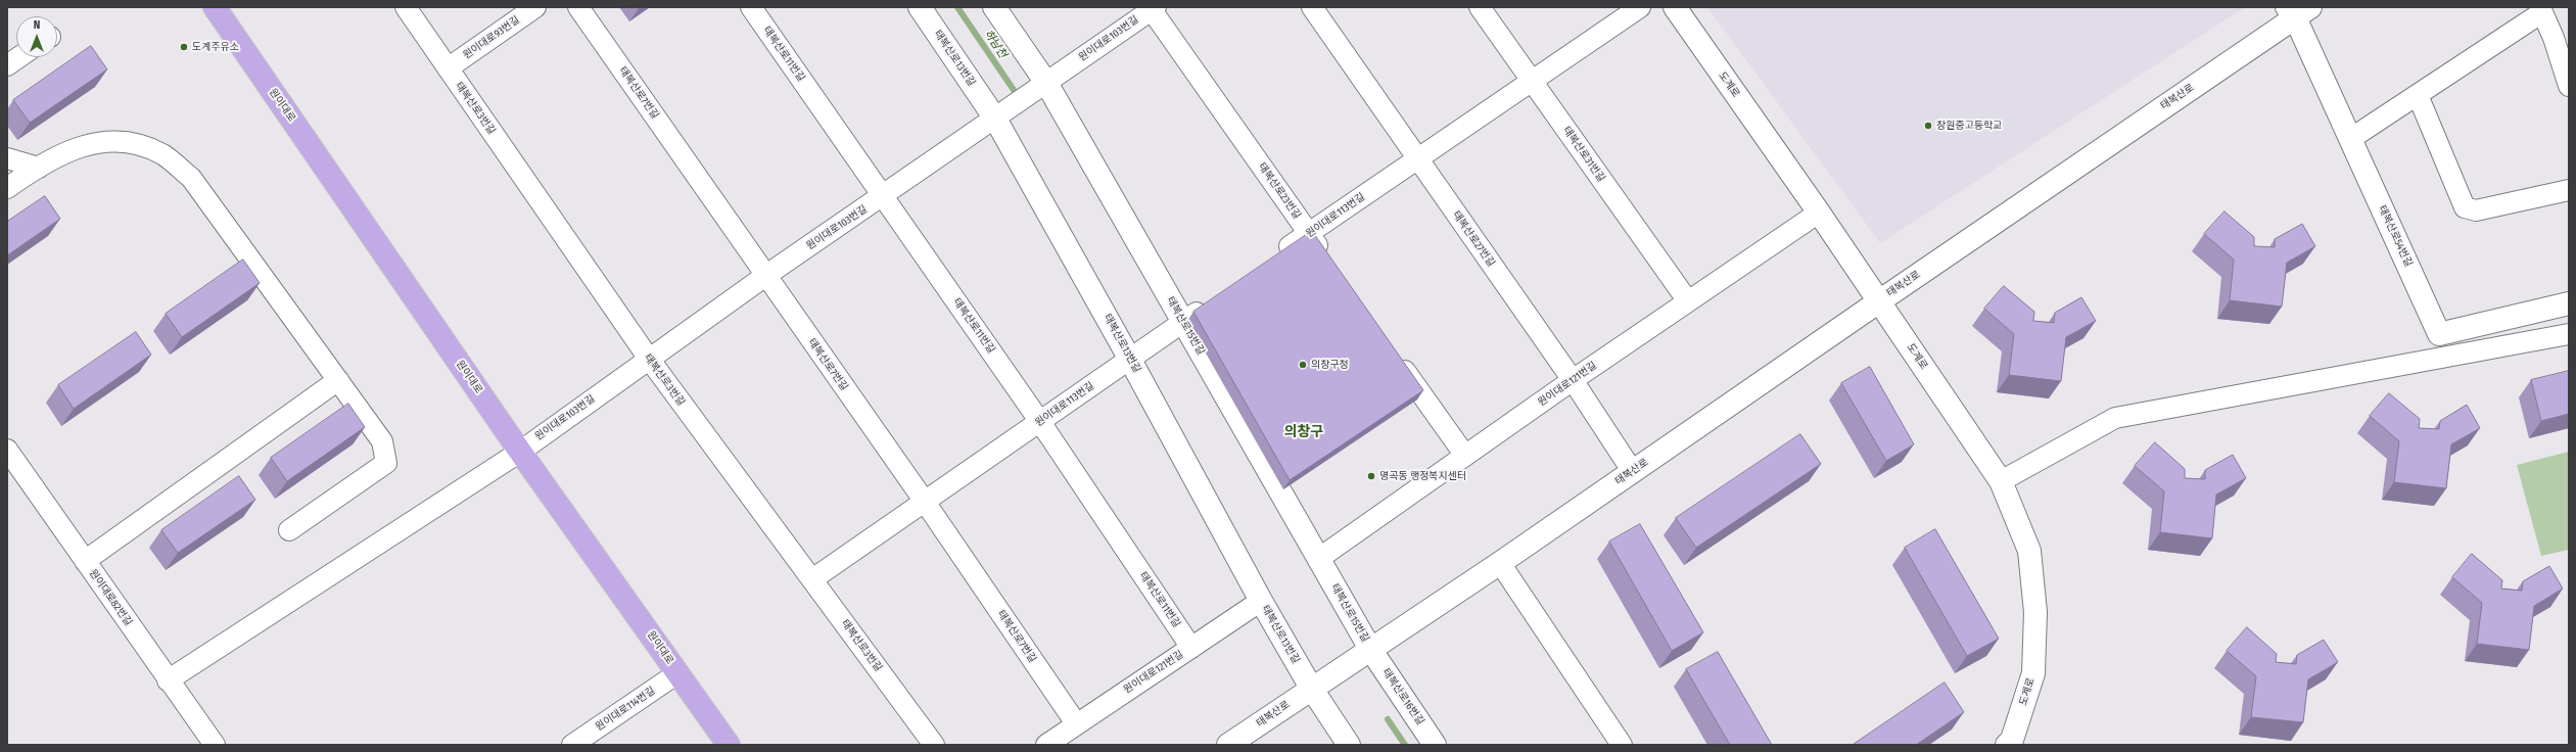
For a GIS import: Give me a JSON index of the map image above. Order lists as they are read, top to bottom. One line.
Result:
{"streets":{"main road":["원이대로"],"street":["원이대로93번길","원이대로103번길","태복산로11번길","태복산로13번길","도계로","태복산로7번길","태복산로","태복산로3번길","태복산로31번길","태복산로23번길","원이대로113번길","태복산로54번길","태복산로27번길","태복산로15번길","원이대로121번길","원이대로82번길","태복산로16번길","원이대로114번길"]},"crossings":[["원이대로93번길","태복산로3번길"],["원이대로103번길","태복산로11번길"],["원이대로103번길","태복산로13번길"],["원이대로103번길","태복산로7번길"],["원이대로103번길","원이대로"],["원이대로103번길","태복산로3번길"],["원이대로103번길","태복산로23번길"],["원이대로103번길","태복산로15번길"],["원이대로103번길","원이대로82번길"],["태복산로11번길","원이대로113번길"],["태복산로11번길","원이대로121번길"],["태복산로13번길","태복산로"],["태복산로13번길","원이대로113번길"],["태복산로13번길","원이대로121번길"],["도계로","태복산로"],["도계로","원이대로121번길"],["태복산로7번길","원이대로113번길"],["태복산로7번길","원이대로121번길"],["태복산로","태복산로54번길"],["태복산로","태복산로27번길"],["태복산로","태복산로15번길"],["태복산로","태복산로16번길"],["원이대로","원이대로114번길"],["태복산로3번길","원이대로113번길"],["태복산로31번길","원이대로113번길"],["태복산로31번길","원이대로121번길"],["태복산로23번길","원이대로113번길"],["원이대로113번길","태복산로27번길"],["원이대로113번길","태복산로15번길"],["태복산로27번길","원이대로121번길"],["태복산로15번길","원이대로121번길"],["태복산로15번길","태복산로16번길"]],"districts":["의창구"],"water":["하남천"],"places":["도계주유소","창원중고등학교","의창구청","명곡동 행정복지센터"],"north":"top"}
